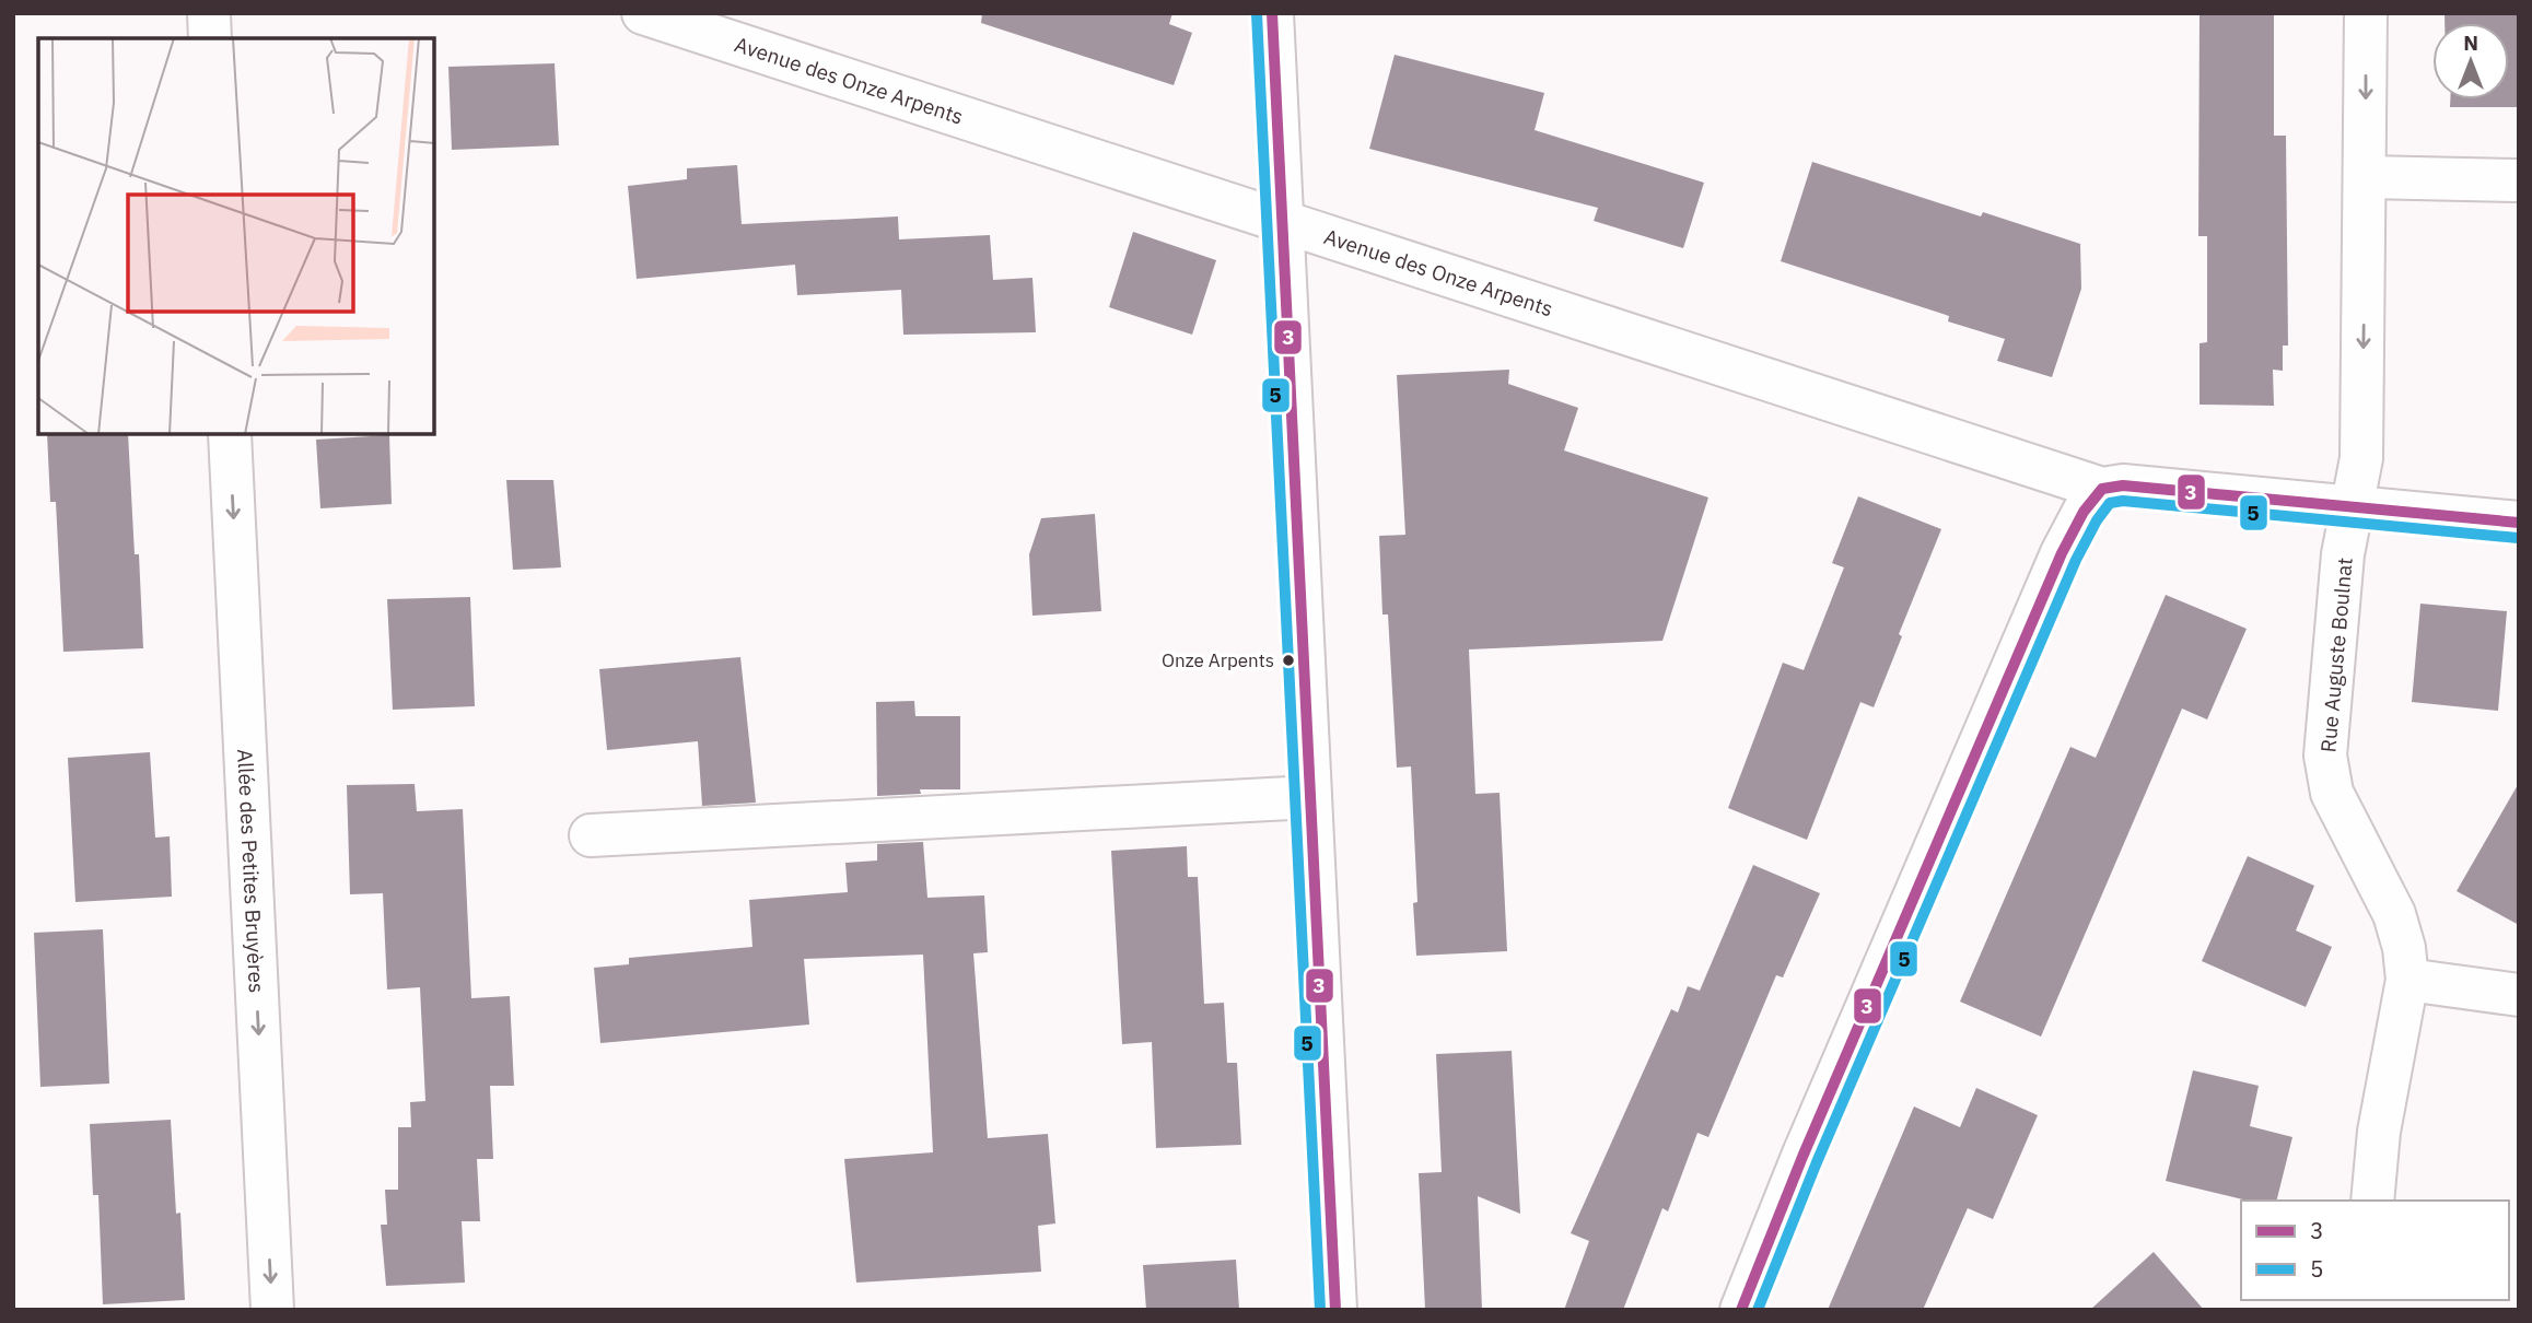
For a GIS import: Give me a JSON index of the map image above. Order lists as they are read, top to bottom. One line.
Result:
{"streets":{"street":["Avenue des Onze Arpents","Rue Auguste Boulnat","Allée des Petites Bruyères"]},"one_way":["Rue Auguste Boulnat","Allée des Petites Bruyères"],"places":["Onze Arpents"],"lines":["transit line 3","transit line 5"],"legend":["3","5"],"north":"top"}
